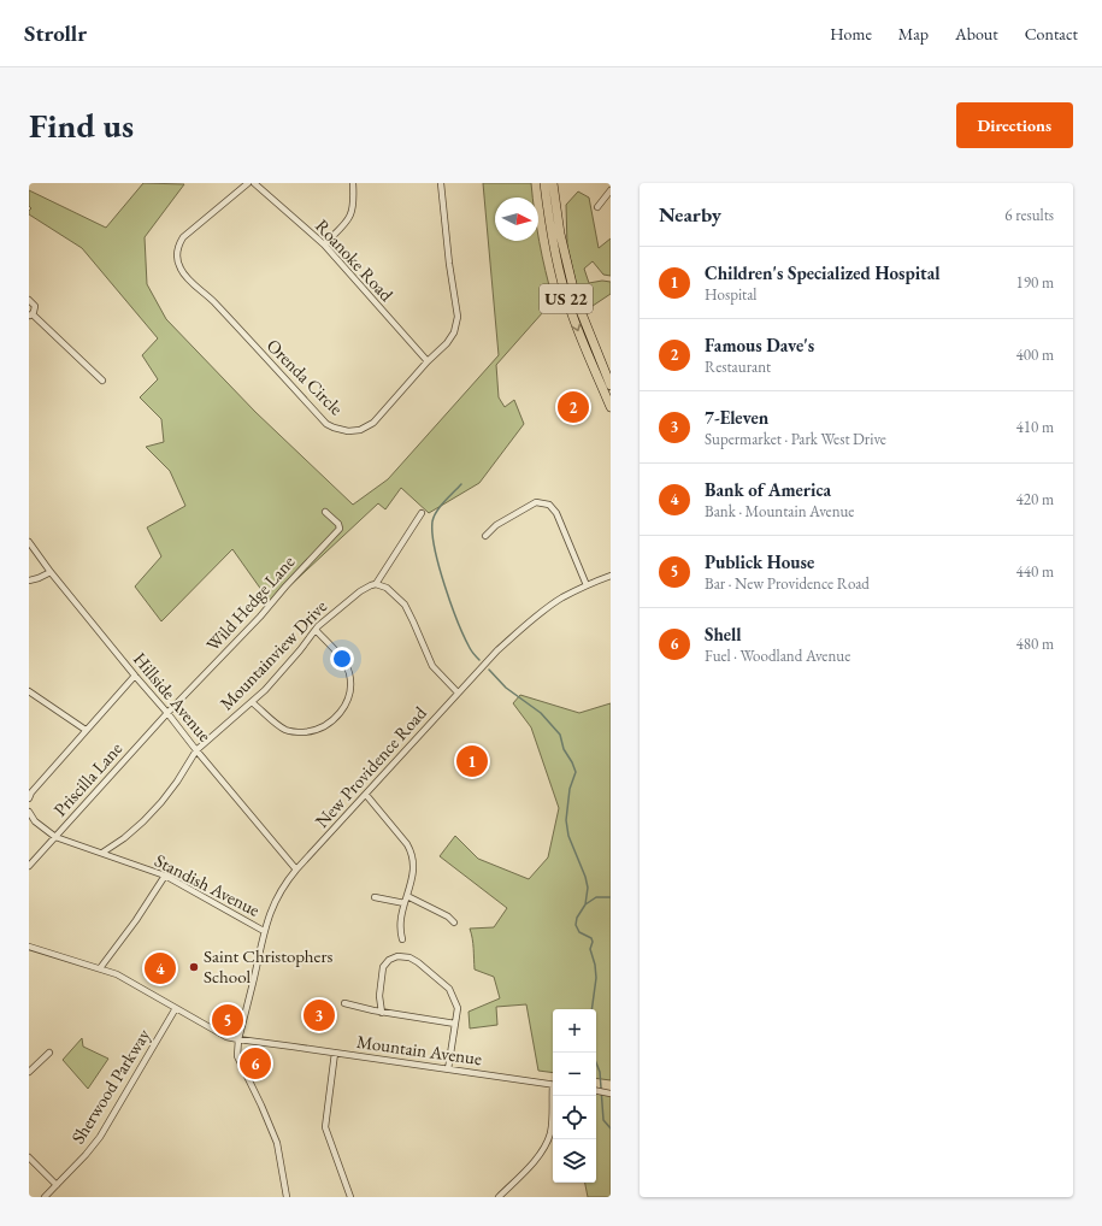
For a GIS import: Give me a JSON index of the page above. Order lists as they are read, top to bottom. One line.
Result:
{"streets":{"highway":["US 22"],"street":["Roanoke Road","Orenda Circle","Wild Hedge Lane","Mountainview Drive","Hillside Avenue","New Providence Road","Priscilla Lane","Standish Avenue","Mountain Avenue","Sherwood Parkway"]},"crossings":[["Roanoke Road","Orenda Circle"],["Wild Hedge Lane","Hillside Avenue"],["Wild Hedge Lane","Priscilla Lane"],["Mountainview Drive","Hillside Avenue"],["Mountainview Drive","Standish Avenue"],["Hillside Avenue","New Providence Road"],["Hillside Avenue","Priscilla Lane"],["New Providence Road","Standish Avenue"],["New Providence Road","Mountain Avenue"],["Priscilla Lane","Standish Avenue"],["Mountain Avenue","Sherwood Parkway"]],"places":["Saint Christophers School"],"north":"right","page":{"header":"Strollr","nav":["Home","Map","About","Contact"],"buttons":"Directions","title":"Find us","heading":["Nearby","6 results"],"list":[{"mark":"1","name":"Children's Specialized Hospital","note":"Hospital","value":"190 m"},{"mark":"2","name":"Famous Dave's","note":"Restaurant","value":"400 m"},{"mark":"3","name":"7-Eleven","note":"Supermarket · Park West Drive","value":"410 m"},{"mark":"4","name":"Bank of America","note":"Bank · Mountain Avenue","value":"420 m"},{"mark":"5","name":"Publick House","note":"Bar · New Providence Road","value":"440 m"},{"mark":"6","name":"Shell","note":"Fuel · Woodland Avenue","value":"480 m"}],"pins":["2","1","4","3","5","6"],"map_buttons":["+","−"]}}
